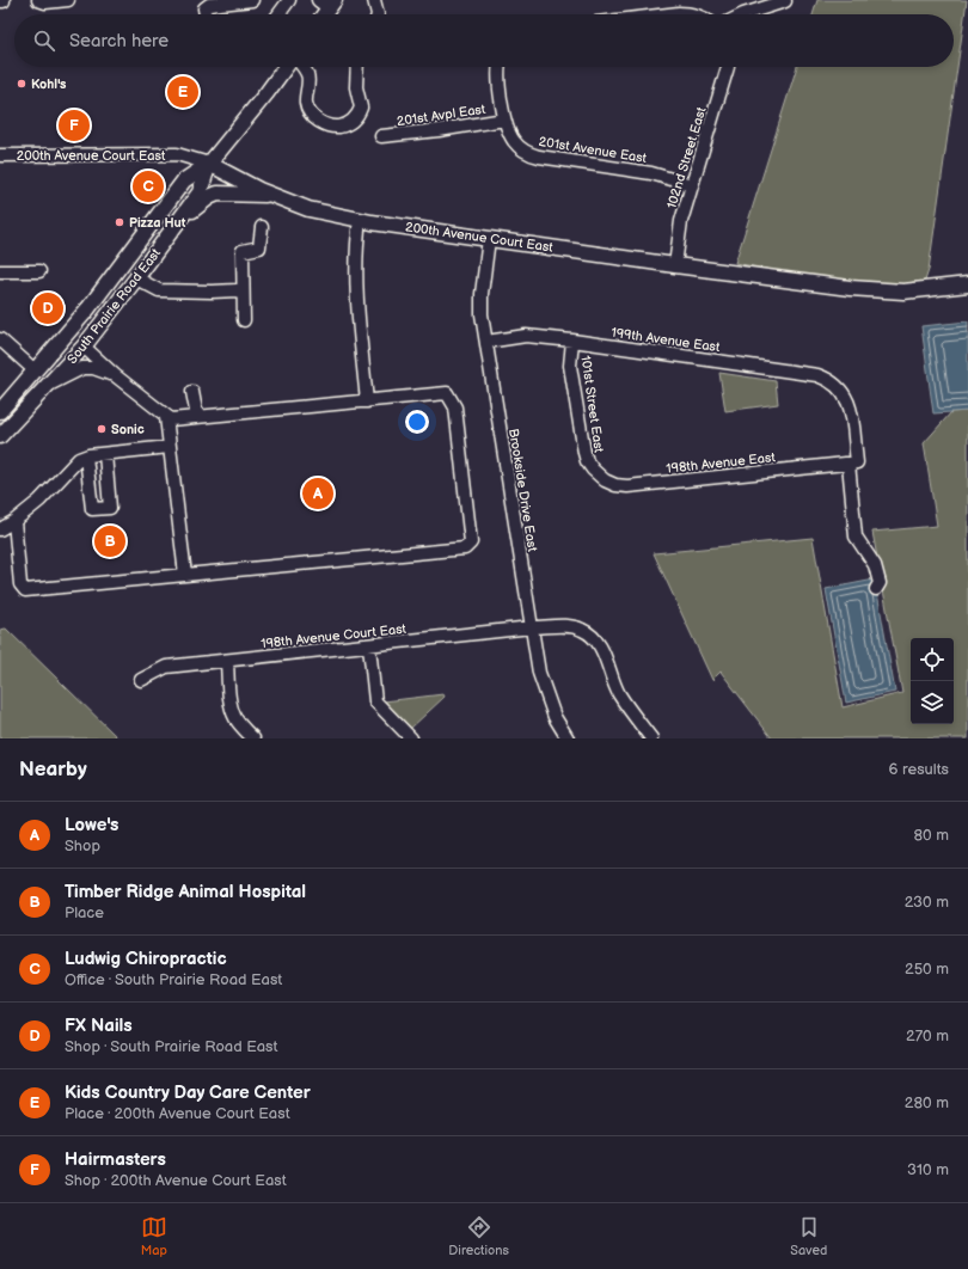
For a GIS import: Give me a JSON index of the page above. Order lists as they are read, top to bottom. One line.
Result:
{"streets":{"main road":["200th Avenue Court East","South Prairie Road East"],"street":["201st Avpl East","201st Avenue East","102nd Street East","199th Avenue East","101st Street East","198th Avenue East","Brookside Drive East","198th Avenue Court East"]},"crossings":[["201st Avpl East","201st Avenue East"],["201st Avenue East","102nd Street East"],["200th Avenue Court East","102nd Street East"],["200th Avenue Court East","South Prairie Road East"],["200th Avenue Court East","Brookside Drive East"],["199th Avenue East","101st Street East"],["199th Avenue East","198th Avenue East"],["199th Avenue East","Brookside Drive East"],["101st Street East","198th Avenue East"],["Brookside Drive East","198th Avenue Court East"]],"places":["Kohl's","Pizza Hut","Sonic"],"page":{"search":"Search here","pins":["E","F","C","D","A","B"],"heading":["Nearby","6 results"],"list":[{"mark":"A","name":"Lowe's","note":"Shop","value":"80 m"},{"mark":"B","name":"Timber Ridge Animal Hospital","note":"Place","value":"230 m"},{"mark":"C","name":"Ludwig Chiropractic","note":"Office · South Prairie Road East","value":"250 m"},{"mark":"D","name":"FX Nails","note":"Shop · South Prairie Road East","value":"270 m"},{"mark":"E","name":"Kids Country Day Care Center","note":"Place · 200th Avenue Court East","value":"280 m"},{"mark":"F","name":"Hairmasters","note":"Shop · 200th Avenue Court East","value":"310 m"}],"nav":["Map","Directions","Saved"]}}
